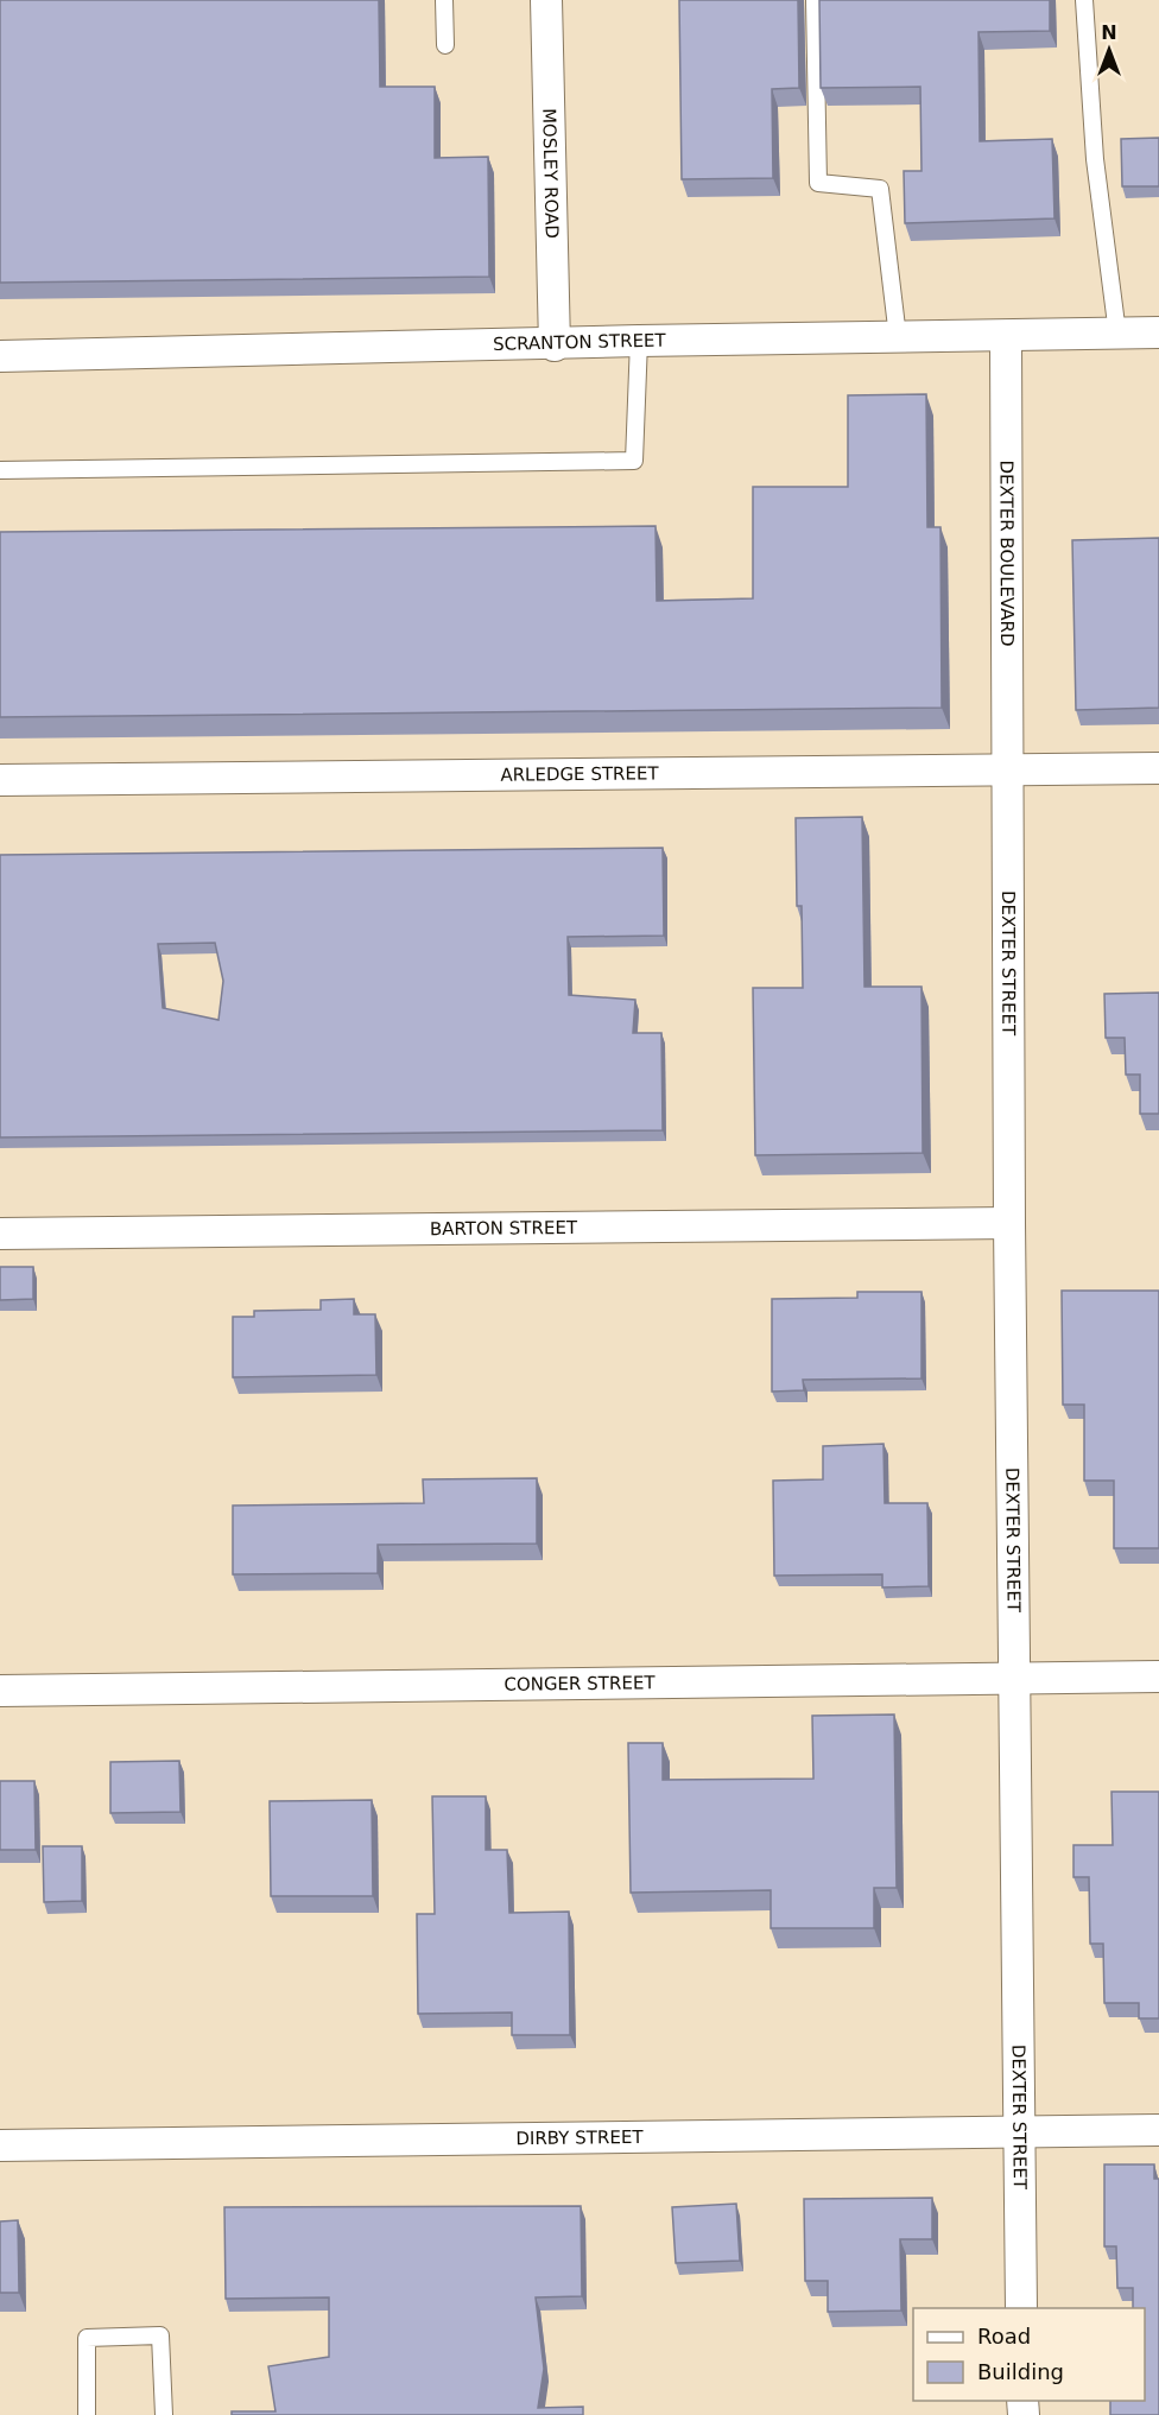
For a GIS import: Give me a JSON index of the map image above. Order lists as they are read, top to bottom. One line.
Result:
{"streets":{"street":["MOSLEY ROAD","SCRANTON STREET","DEXTER BOULEVARD","ARLEDGE STREET","DEXTER STREET","BARTON STREET","CONGER STREET","DIRBY STREET"]},"crossings":[["MOSLEY ROAD","SCRANTON STREET"],["SCRANTON STREET","DEXTER BOULEVARD"],["DEXTER BOULEVARD","ARLEDGE STREET"],["DEXTER BOULEVARD","DEXTER STREET"],["ARLEDGE STREET","DEXTER STREET"],["DEXTER STREET","BARTON STREET"],["DEXTER STREET","CONGER STREET"],["DEXTER STREET","DIRBY STREET"]],"legend":["Road","Building"],"north":"top"}
